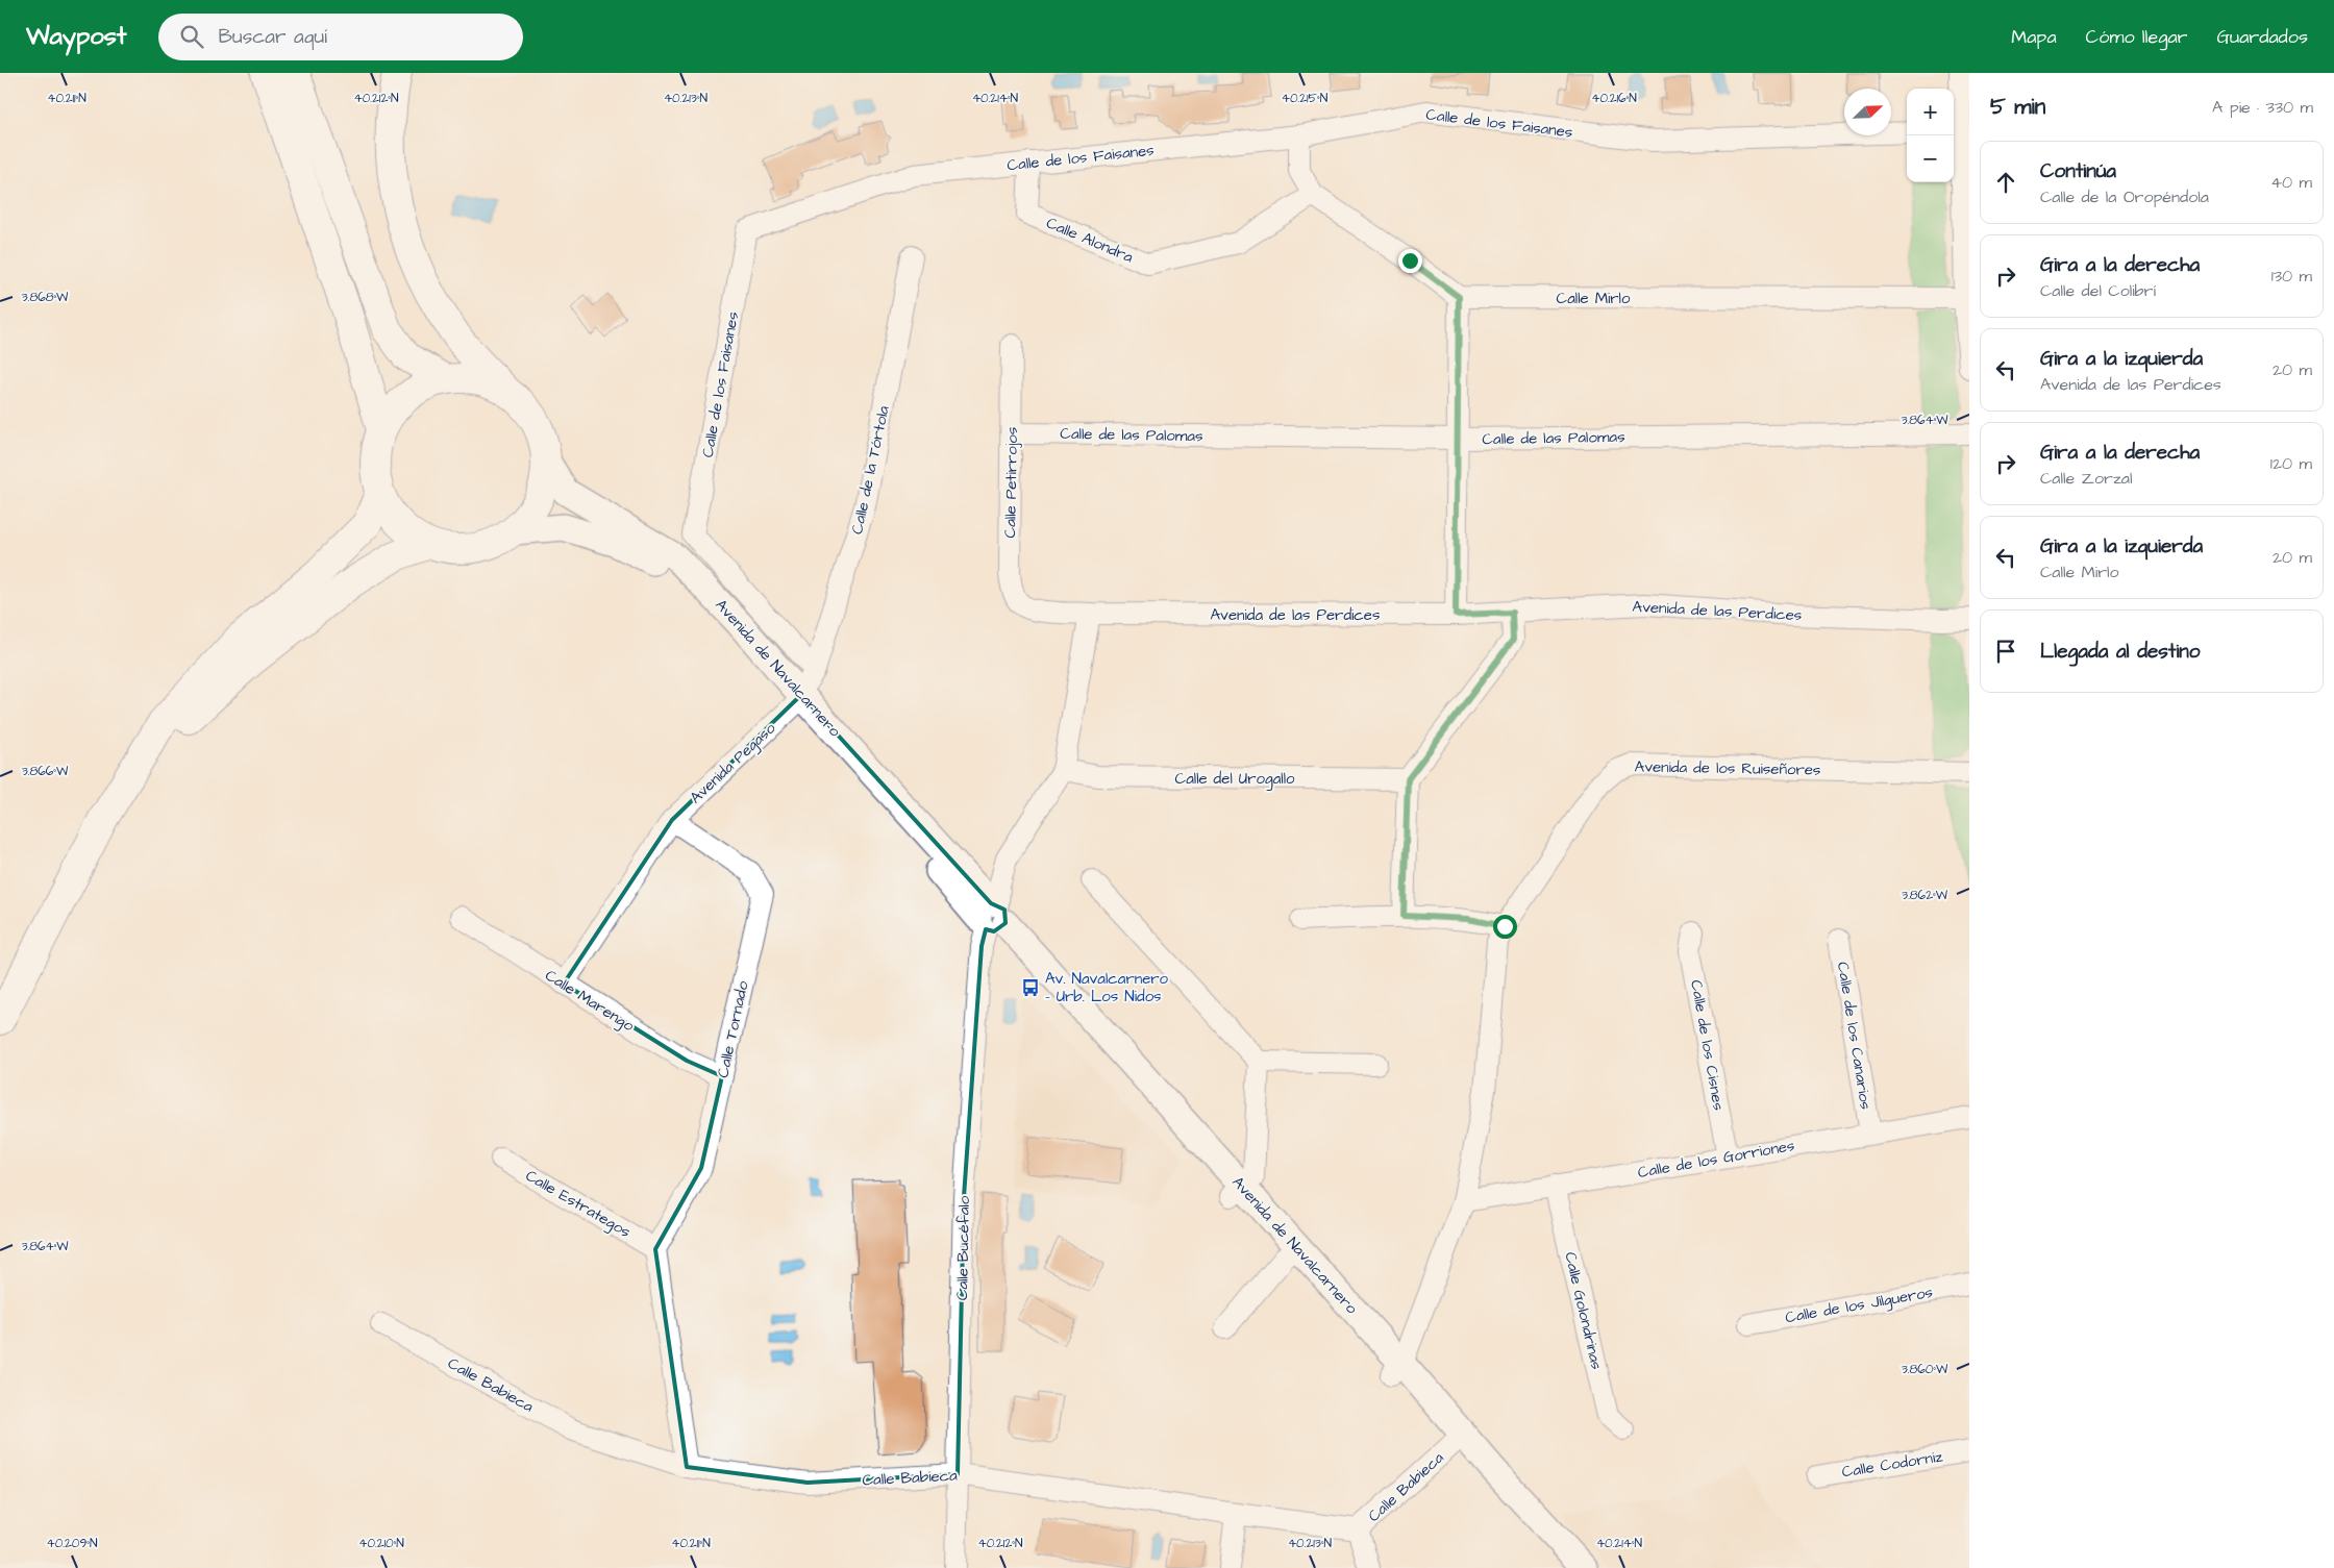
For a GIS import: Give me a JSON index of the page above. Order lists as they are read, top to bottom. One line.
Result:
{"streets":{"street":["Calle de los Faisanes","Calle Alondra","Calle Mirlo","Calle de las Palomas","Calle de la Tórtola","Calle Petirrojos","Avenida de las Perdices","Avenida de Navalcarnero","Avenida Pegaso","Avenida de los Ruiseñores","Calle del Urogallo","Calle Marengo","Calle Tornado","Calle de los Canarios","Calle de los Cisnes","Calle de los Gorriones","Calle Estrategos","Calle Bucéfalo","Calle de los Jilgueros","Calle Golondrinas","Calle Babieca","Calle Codorniz"]},"crossings":[["Calle de los Faisanes","Calle Alondra"],["Calle de los Faisanes","Calle de la Tórtola"],["Calle de las Palomas","Calle Petirrojos"],["Calle de la Tórtola","Avenida de Navalcarnero"],["Calle de la Tórtola","Avenida Pegaso"],["Calle Petirrojos","Avenida de las Perdices"],["Avenida de Navalcarnero","Avenida Pegaso"],["Avenida de Navalcarnero","Avenida de los Ruiseñores"],["Avenida de Navalcarnero","Calle Bucéfalo"],["Avenida de Navalcarnero","Calle Babieca"],["Avenida Pegaso","Calle Tornado"],["Avenida de los Ruiseñores","Calle de los Gorriones"],["Calle Marengo","Calle Tornado"],["Calle Tornado","Calle Estrategos"],["Calle de los Canarios","Calle de los Gorriones"],["Calle de los Cisnes","Calle de los Gorriones"],["Calle de los Gorriones","Calle Golondrinas"],["Calle Bucéfalo","Calle Babieca"]],"places":{"bus stop":["Av. Navalcarnero - Urb. Los Nidos"]},"north":"top right","page":{"header":"Waypost","search":"Buscar aquí","nav":["Mapa","Cómo llegar","Guardados"],"heading":["5 min","A pie · 330 m"],"map_buttons":["+","−"],"list":[["Continúa","Calle de la Oropéndola","40 m"],["Gira a la derecha","Calle del Colibrí","130 m"],["Gira a la izquierda","Avenida de las Perdices","20 m"],["Gira a la derecha","Calle Zorzal","120 m"],["Gira a la izquierda","Calle Mirlo","20 m"],"Llegada al destino"]},"coordinates":["40.211°N","40.212°N","40.213°N","40.214°N","40.215°N","40.216°N","3.868°W","3.864°W","3.866°W","3.862°W","3.860°W","40.209°N","40.210°N"]}
